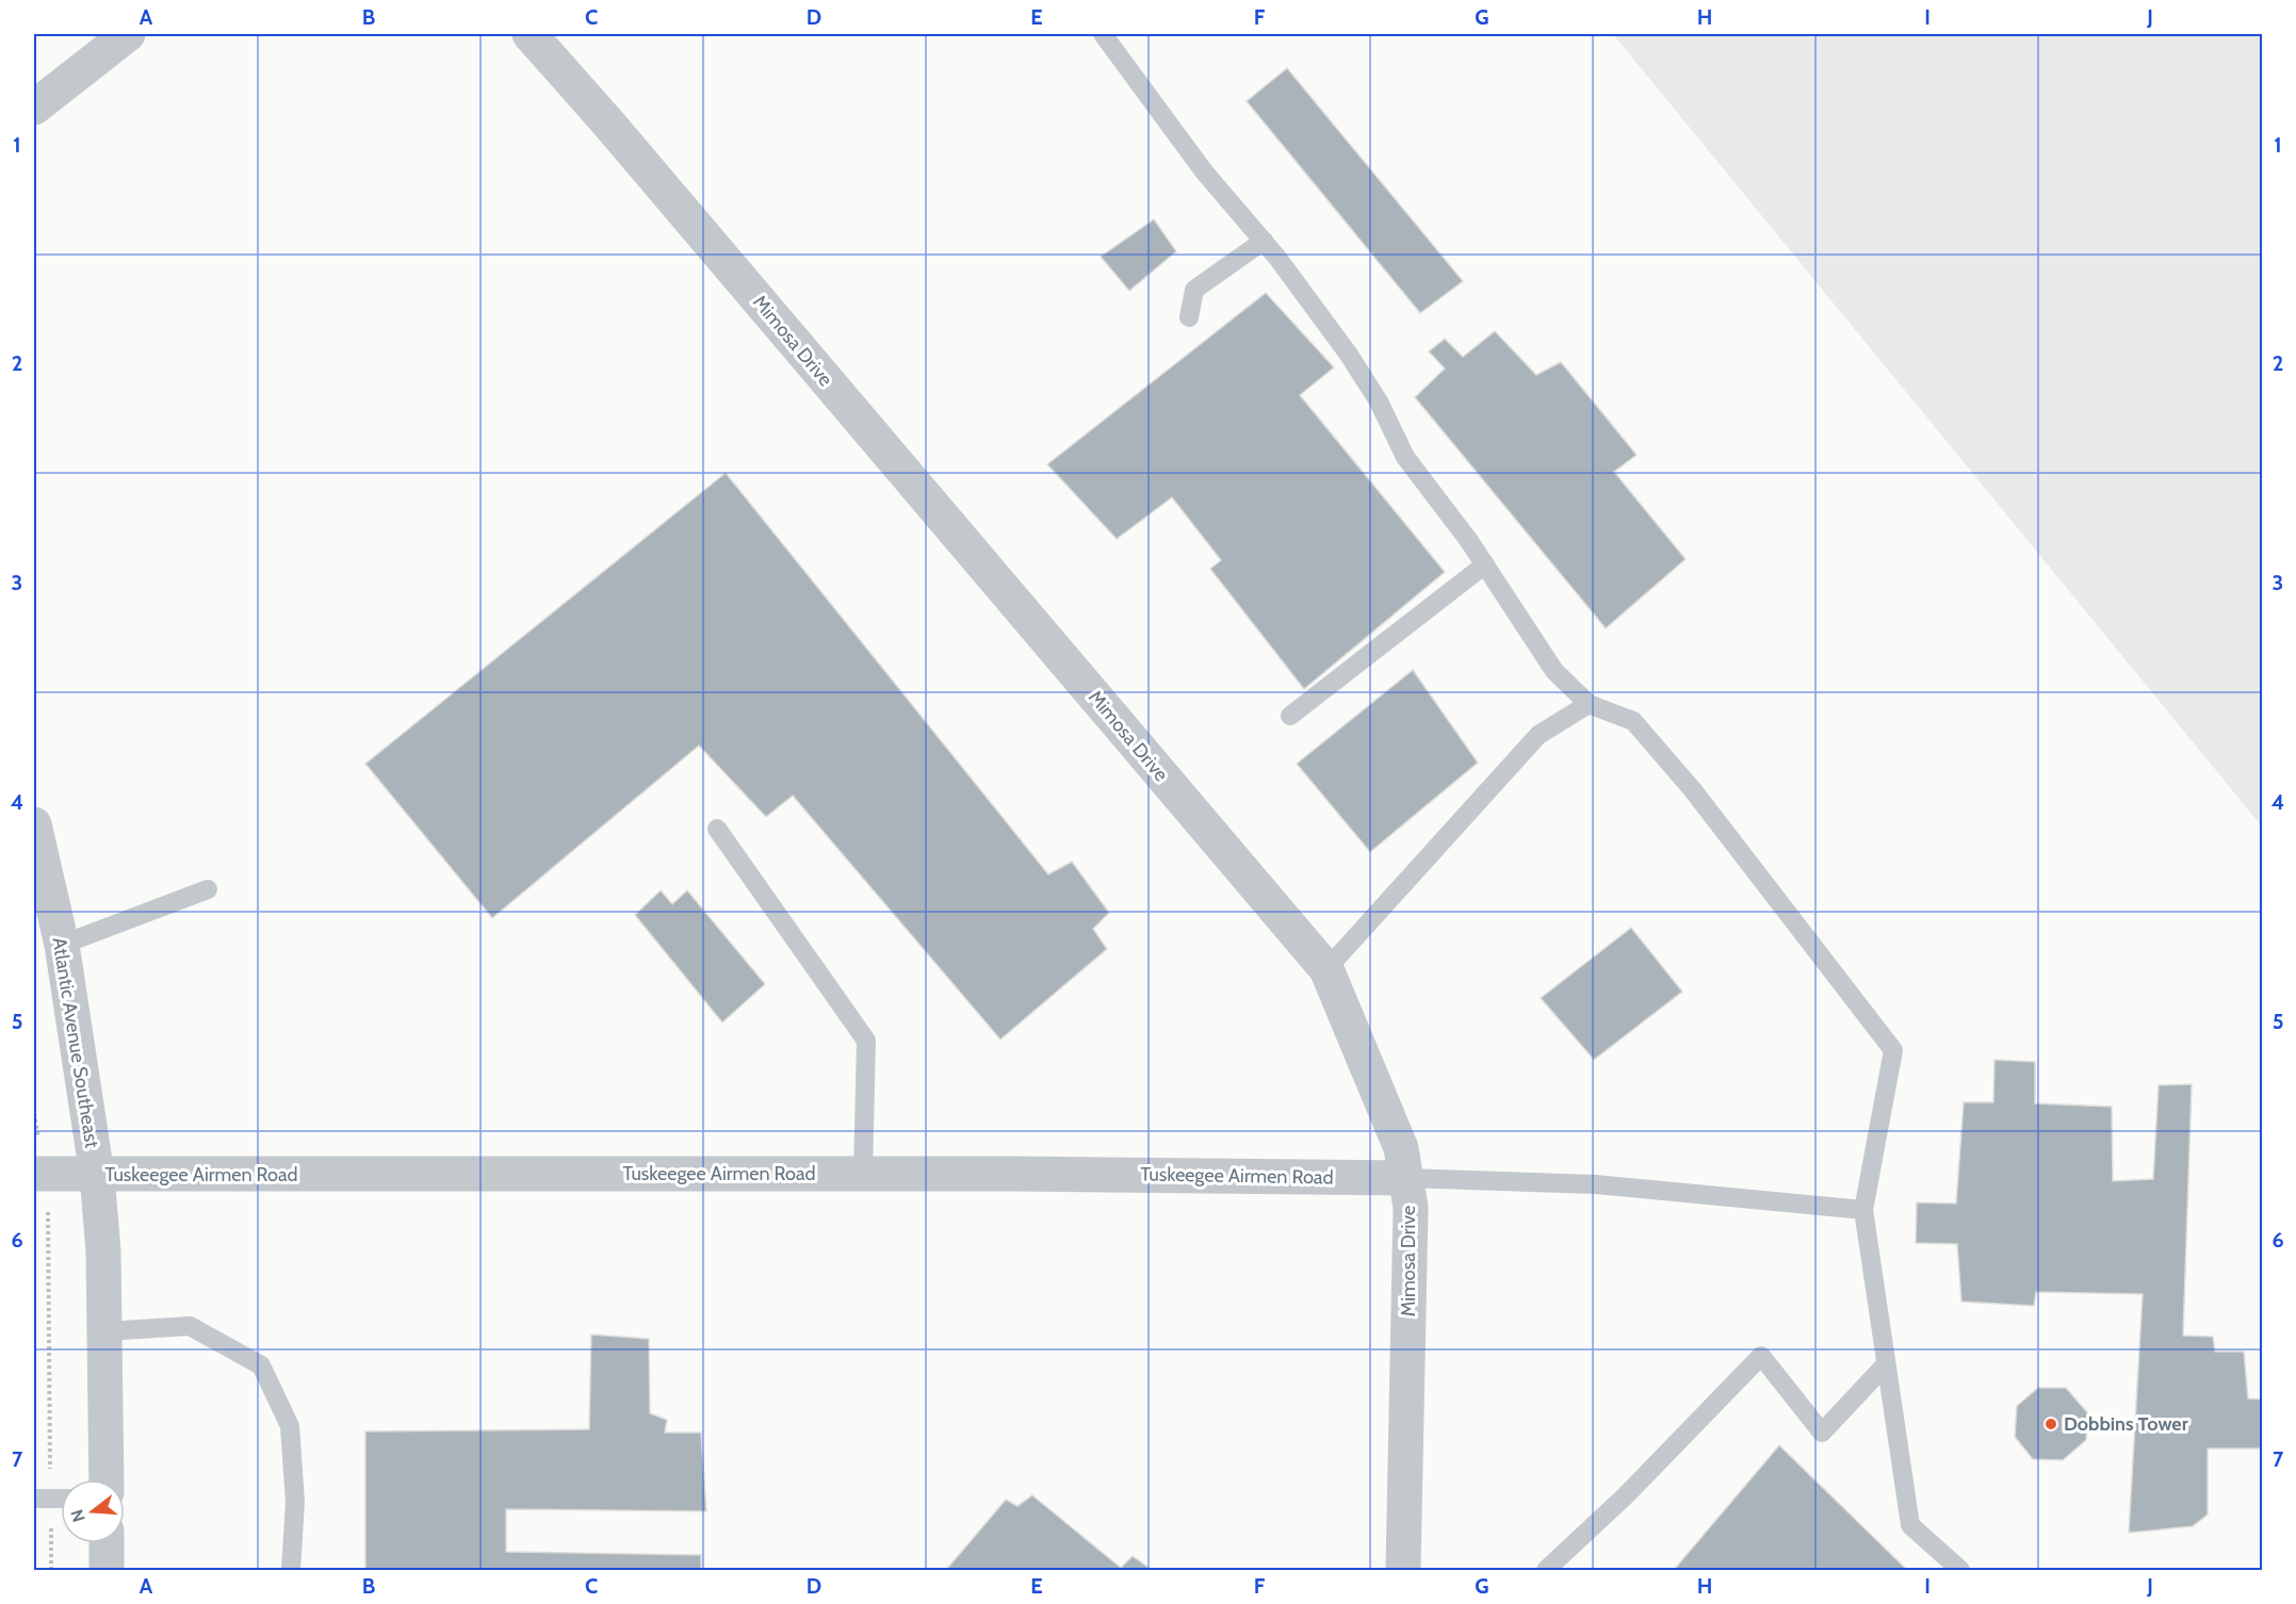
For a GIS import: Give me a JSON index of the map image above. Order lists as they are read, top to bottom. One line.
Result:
{"streets":{"street":["Mimosa Drive","Atlantic Avenue Southeast","Tuskeegee Airmen Road"]},"crossings":[["Mimosa Drive","Tuskeegee Airmen Road"],["Atlantic Avenue Southeast","Tuskeegee Airmen Road"]],"places":["Dobbins Tower"],"north":"left","grid":{"columns":["A","B","C","D","E","F","G","H","I","J"],"rows":["1","2","3","4","5","6","7"]}}
